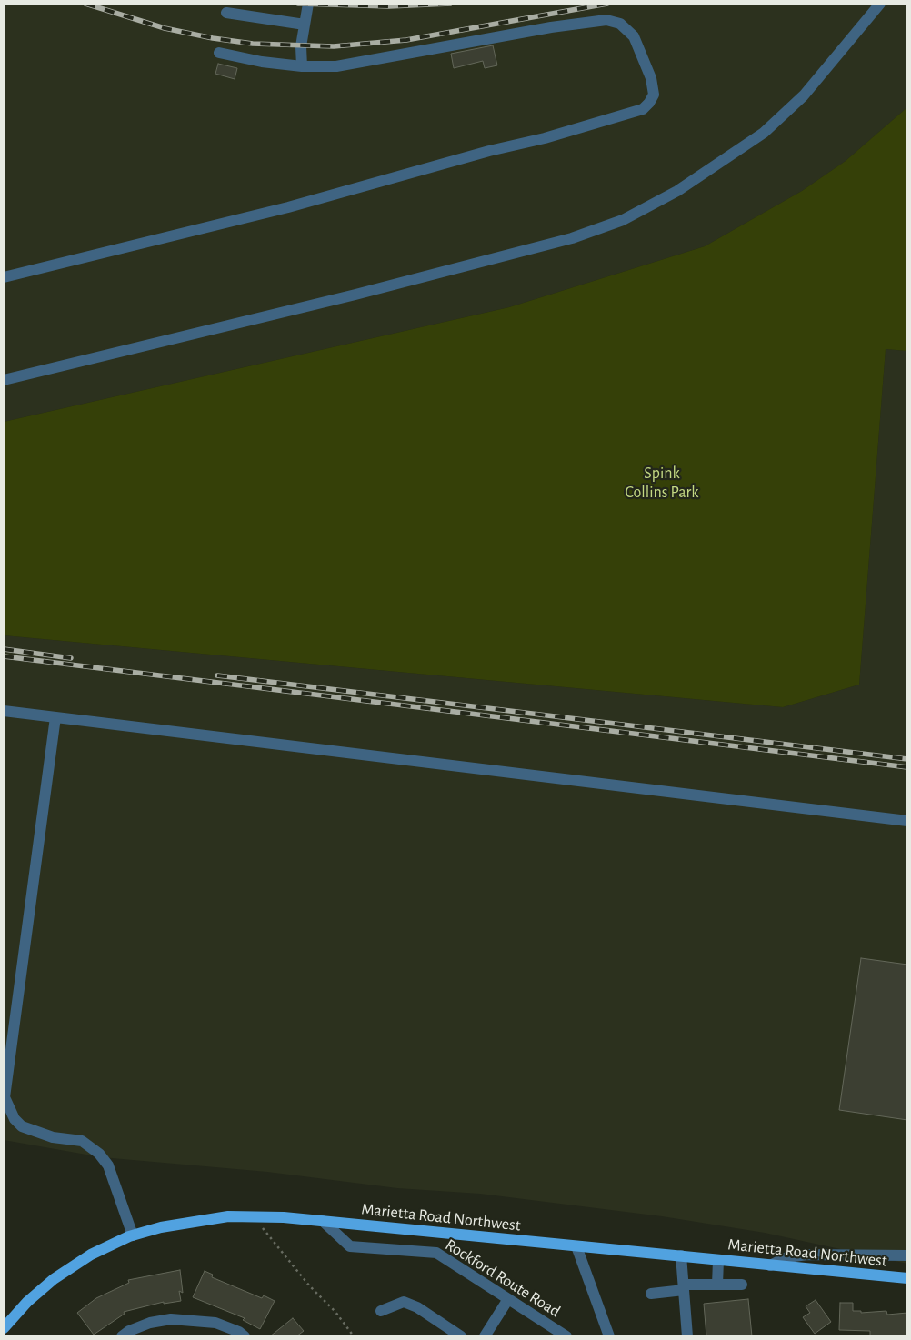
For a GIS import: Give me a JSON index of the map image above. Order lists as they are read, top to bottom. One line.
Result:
{"streets":{"main road":["Marietta Road Northwest"],"street":["Rockford Route Road"]},"crossings":[["Marietta Road Northwest","Rockford Route Road"]],"parks":["Spink Collins Park"]}
